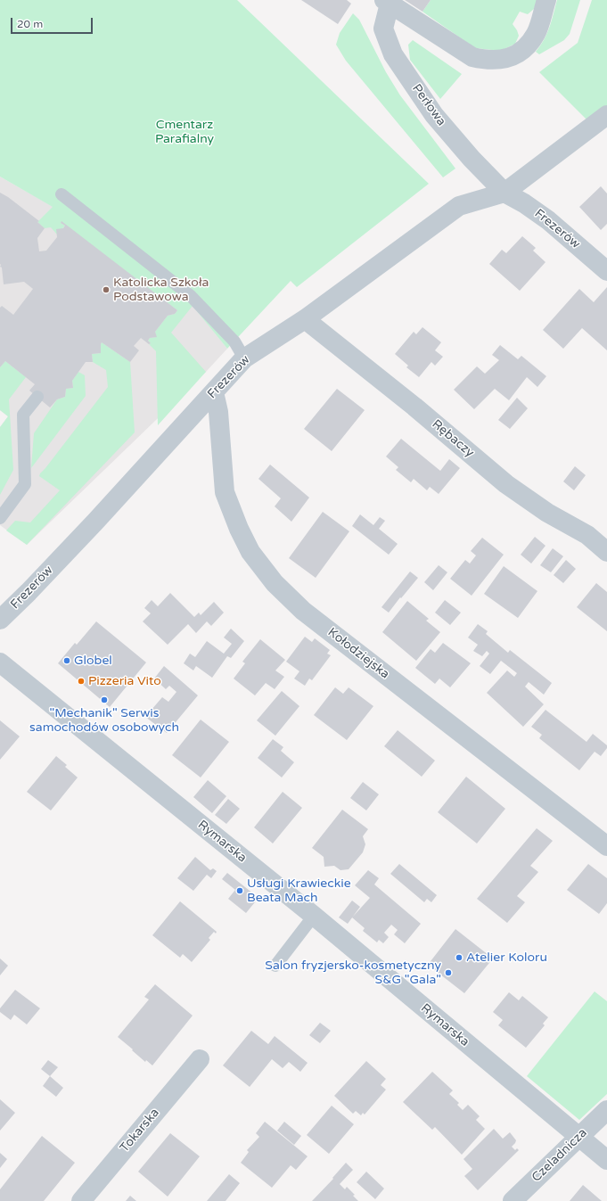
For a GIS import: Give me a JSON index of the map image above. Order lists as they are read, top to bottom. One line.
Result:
{"streets":{"street":["Perłowa","Frezerów","Rębaczy","Kołodziejska","Rymarska","Tokarska","Czeladnicza"]},"crossings":[["Perłowa","Frezerów"],["Frezerów","Rębaczy"],["Frezerów","Kołodziejska"],["Rymarska","Czeladnicza"]],"parks":["Cmentarz Parafialny"],"places":["Katolicka Szkoła Podstawowa","Globel","Pizzeria Vito","\"Mechanik\" Serwis samochodów osobowych","Usługi Krawieckie Beata Mach","Atelier Koloru","Salon fryzjersko-kosmetyczny S&G \"Gala\""],"scale_bar":"20 m"}
